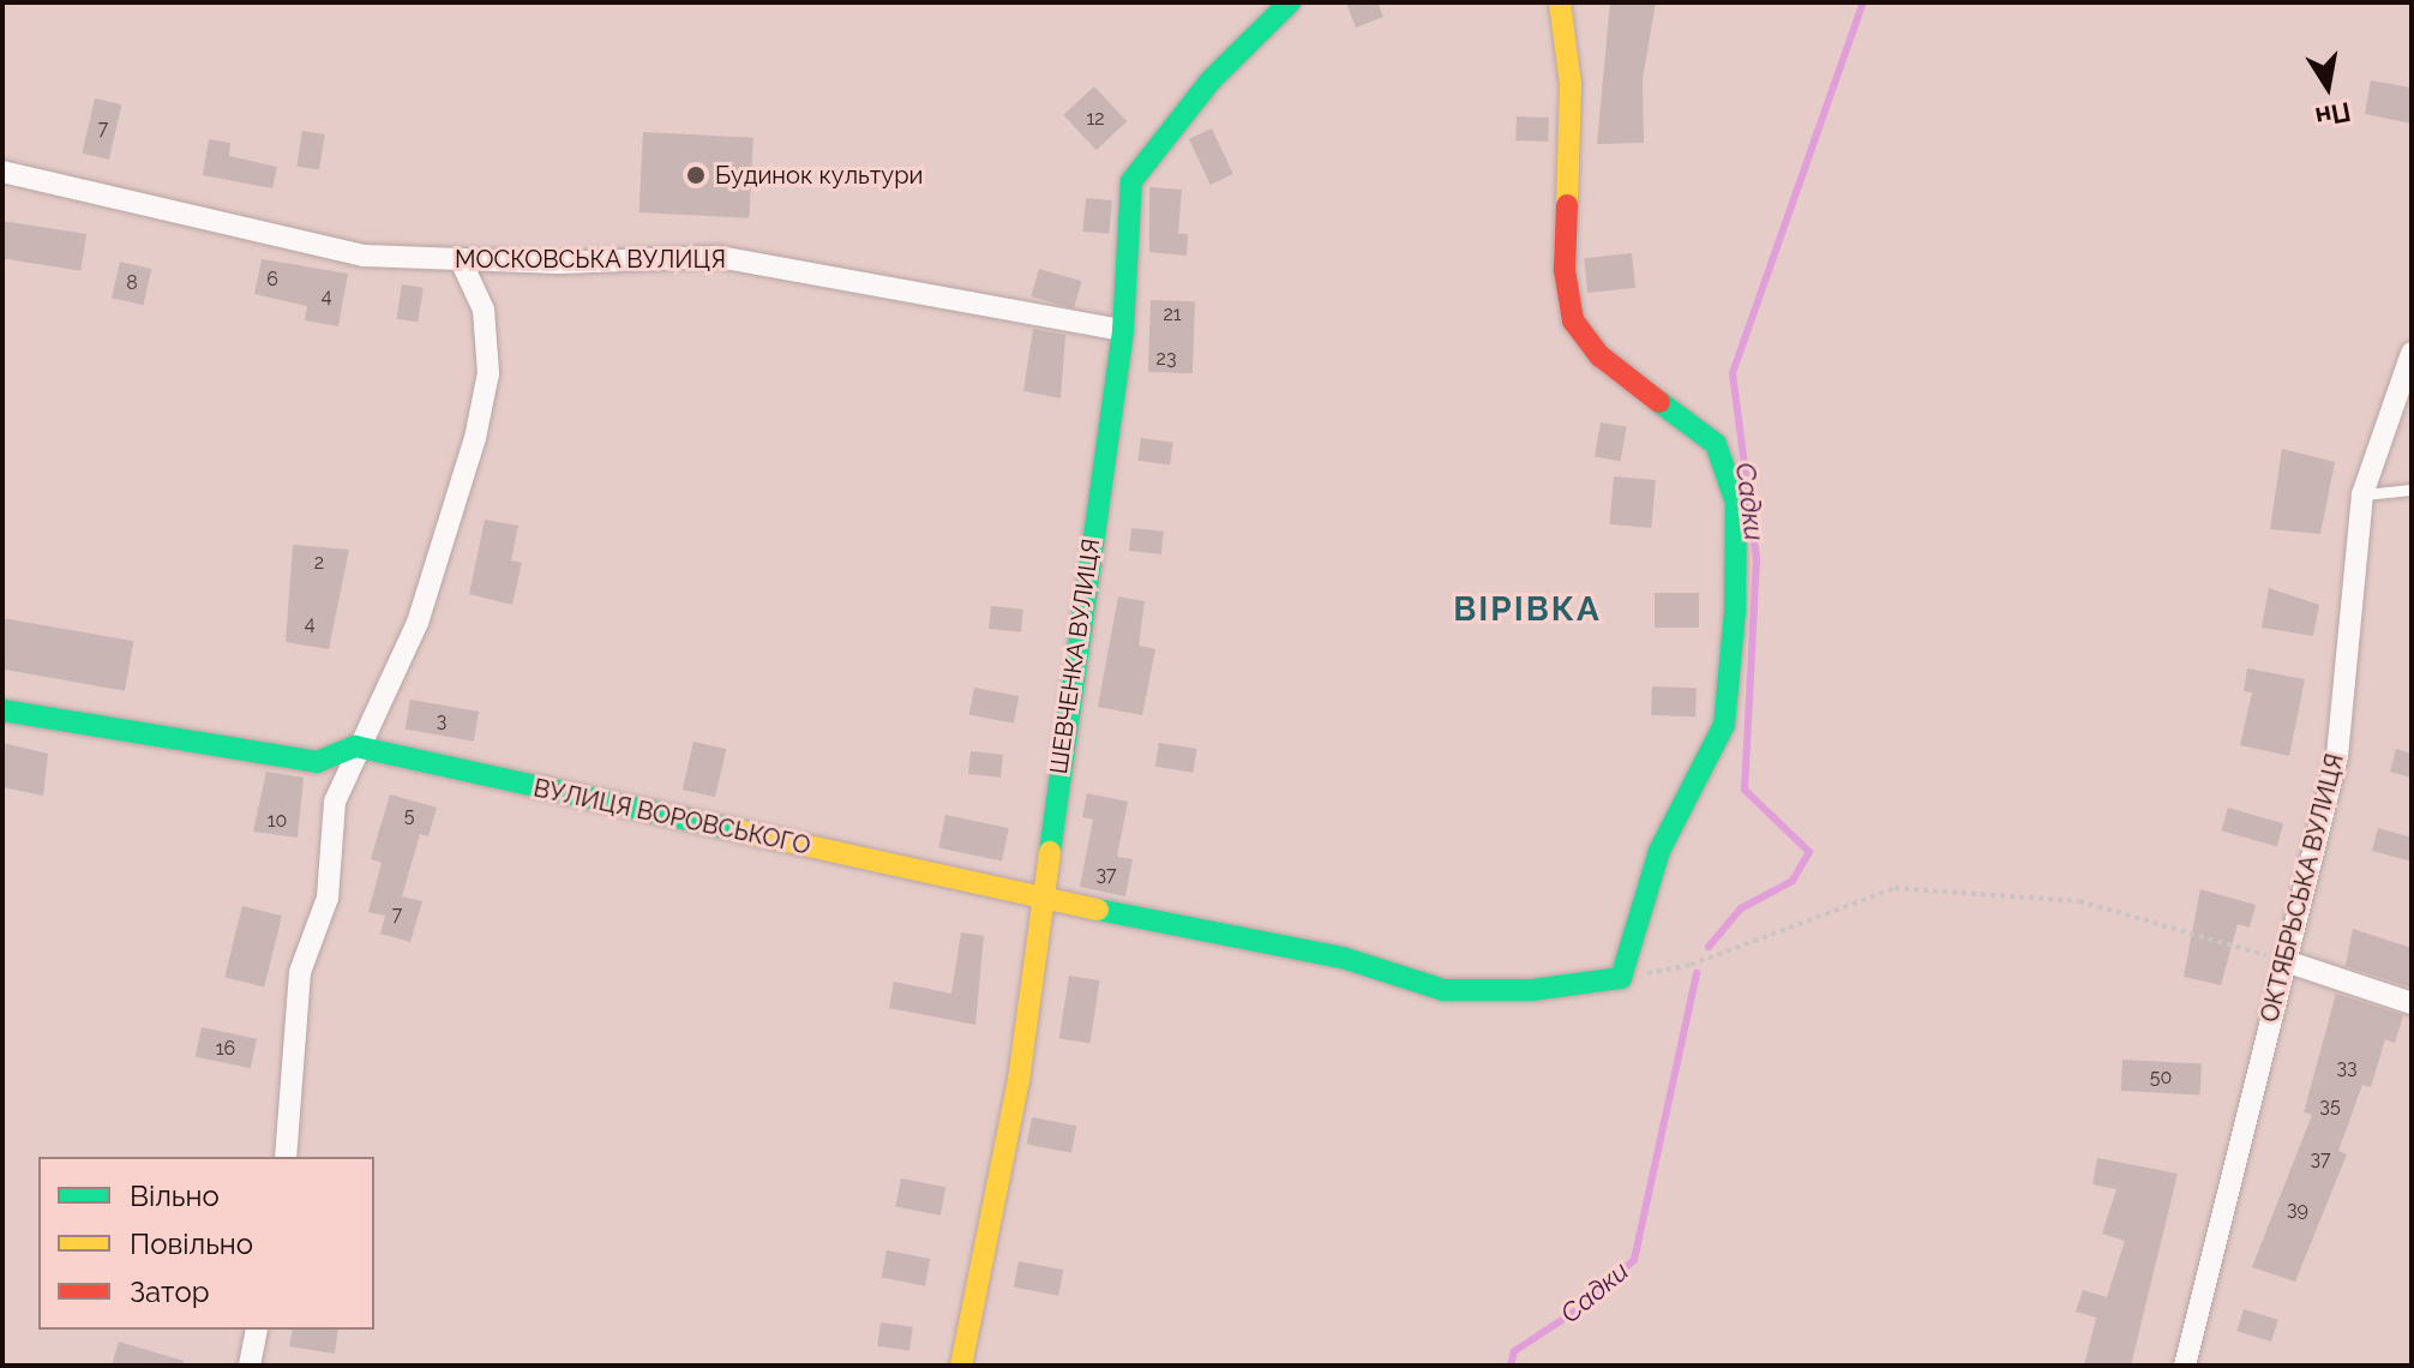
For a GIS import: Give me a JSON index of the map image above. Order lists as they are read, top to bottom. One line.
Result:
{"streets":{"street":["МОСКОВСЬКА ВУЛИЦЯ","ШЕВЧЕНКА ВУЛИЦЯ","ВУЛИЦЯ ВОРОВСЬКОГО","ОКТЯБРЬСЬКА ВУЛИЦЯ"]},"crossings":[["МОСКОВСЬКА ВУЛИЦЯ","ШЕВЧЕНКА ВУЛИЦЯ"],["ШЕВЧЕНКА ВУЛИЦЯ","ВУЛИЦЯ ВОРОВСЬКОГО"]],"districts":["ВІРІВКА"],"water":["Садки"],"places":["Будинок культури"],"house_numbers":["12","7","6","8","4","21","23","2","4","3","5","10","37","7","16","33","50","35","37","39"],"legend":["Вільно","Повільно","Затор"],"north":"bottom"}
